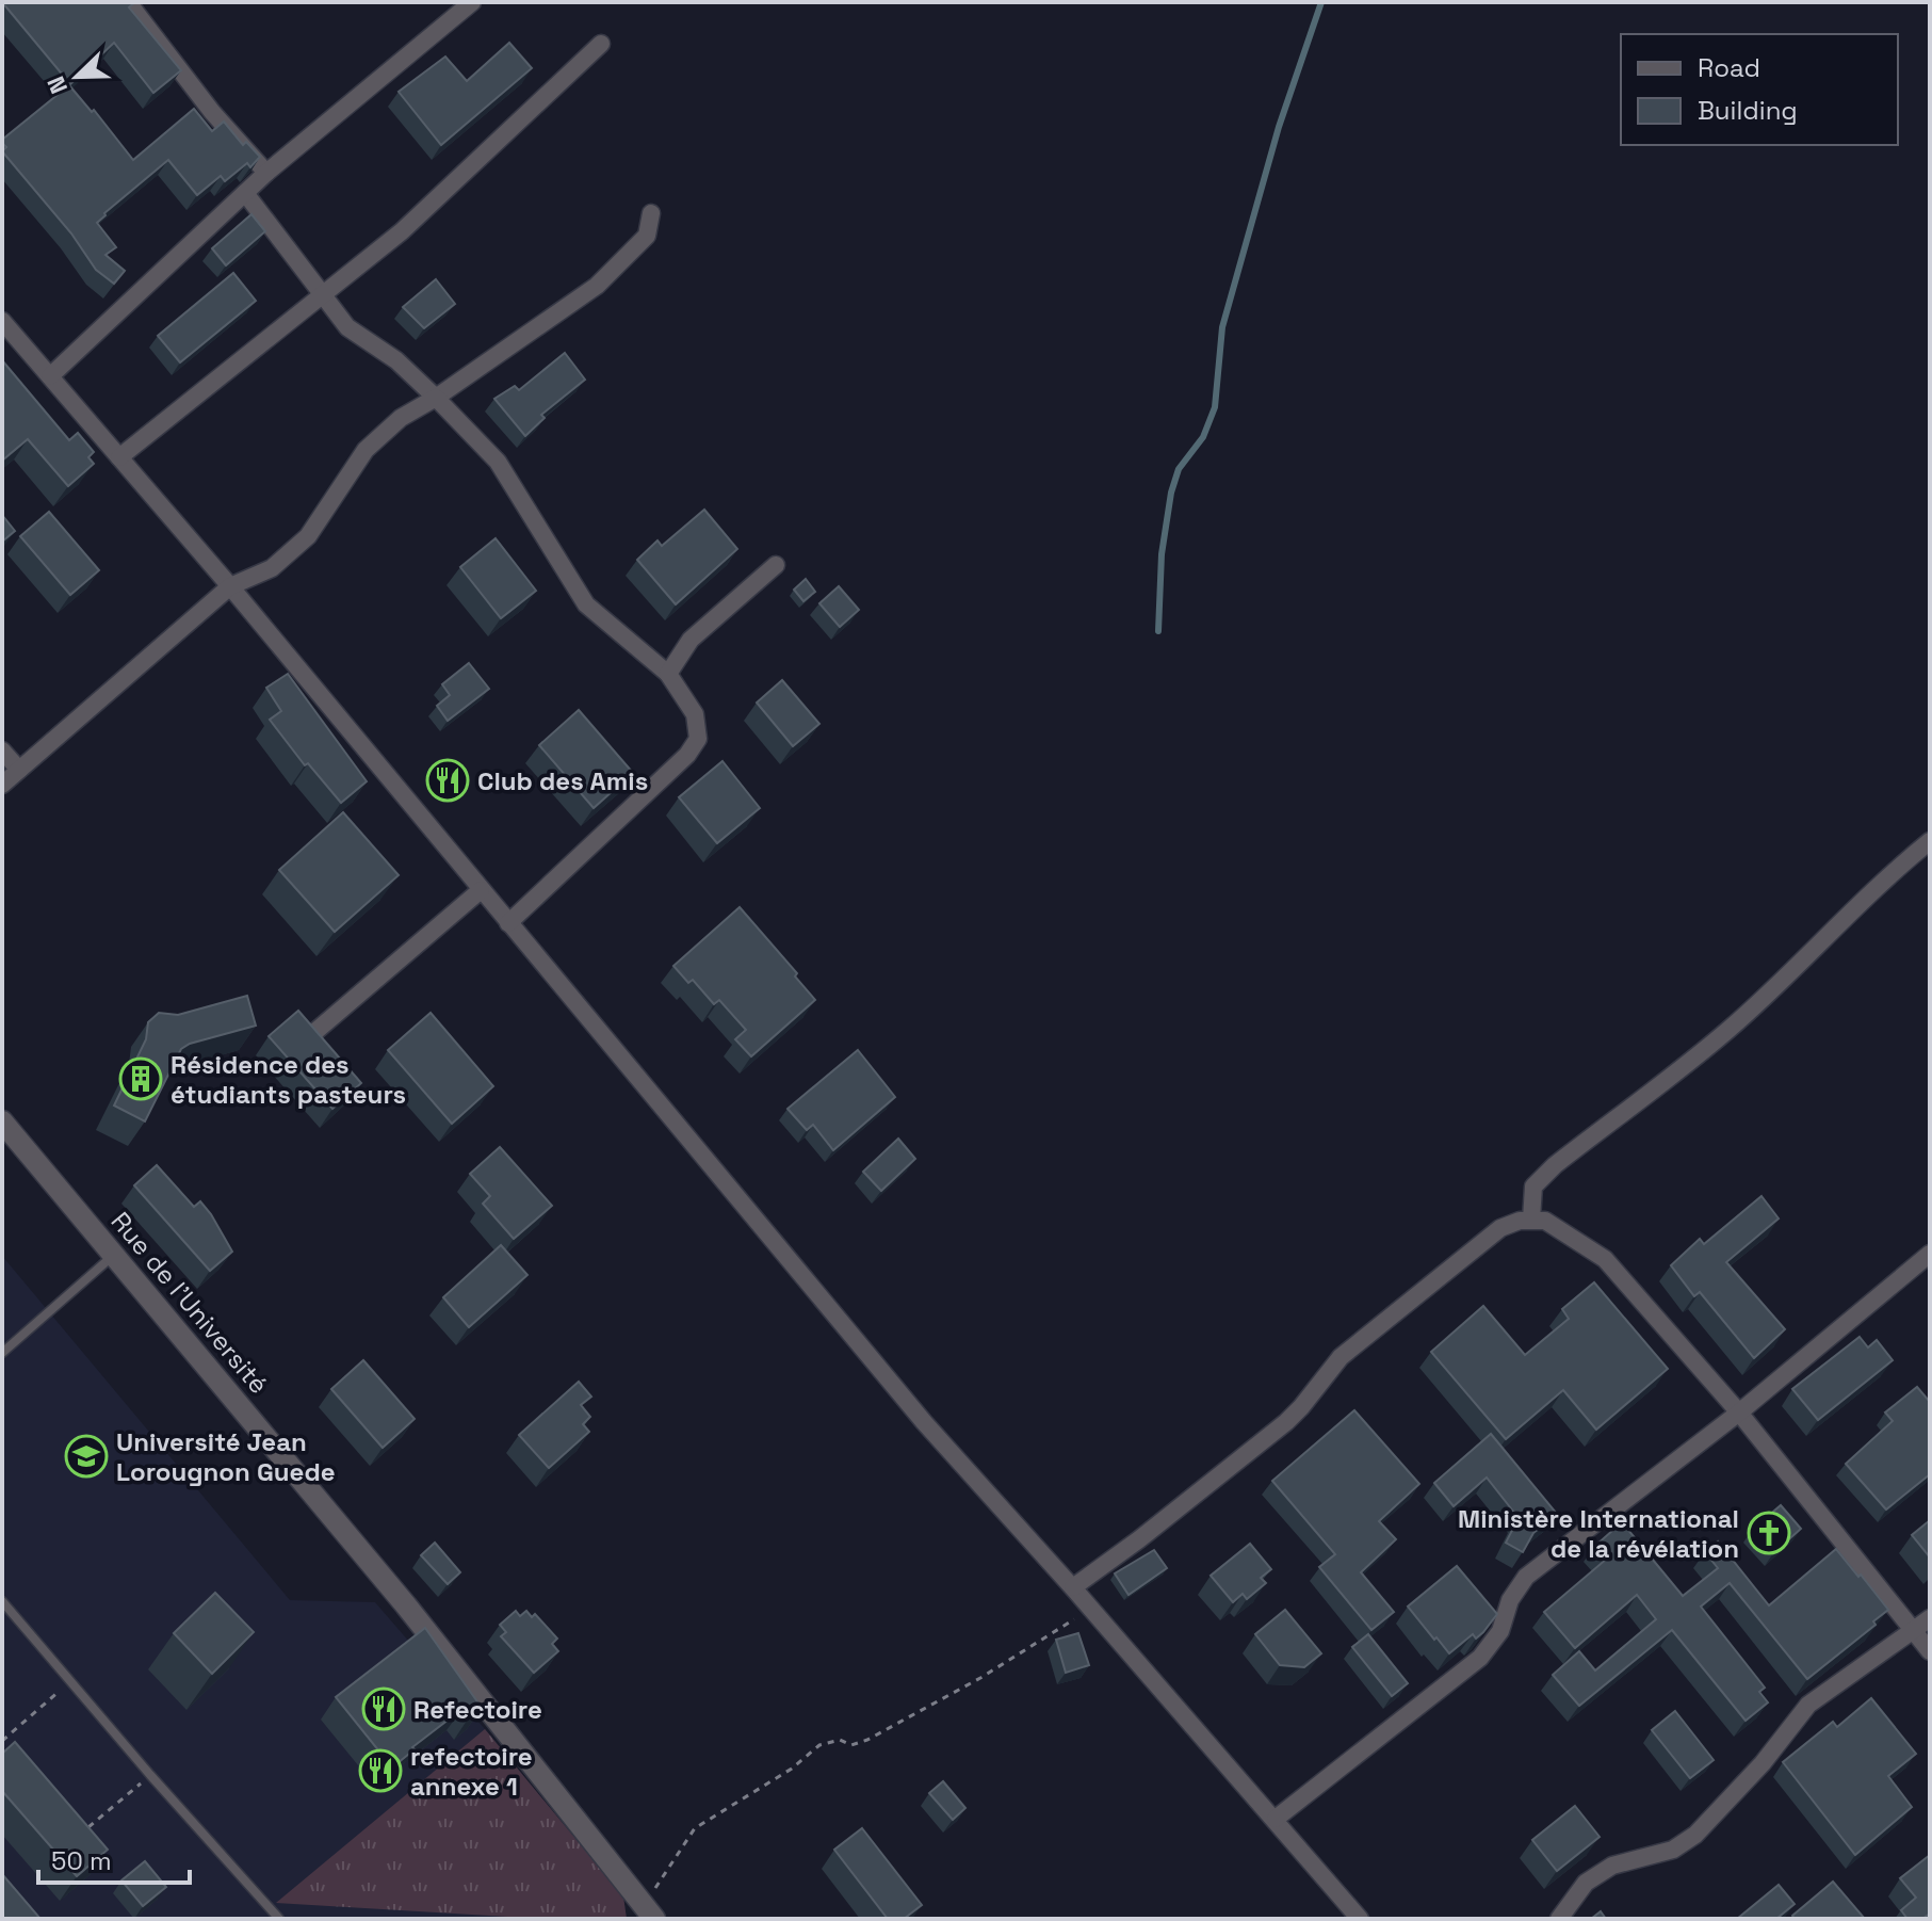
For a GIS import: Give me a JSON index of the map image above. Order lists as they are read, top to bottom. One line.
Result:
{"streets":{"street":["Rue de l'Université"]},"places":{"restaurant":["Club des Amis","Refectoire","refectoire annexe 1"],"building":["Résidence des étudiants pasteurs"],"school or university":["Université Jean Lorougnon Guede"],"church":["Ministère International de la révélation"]},"legend":["Road","Building"],"scale_bar":"50 m","north":"bottom left"}
